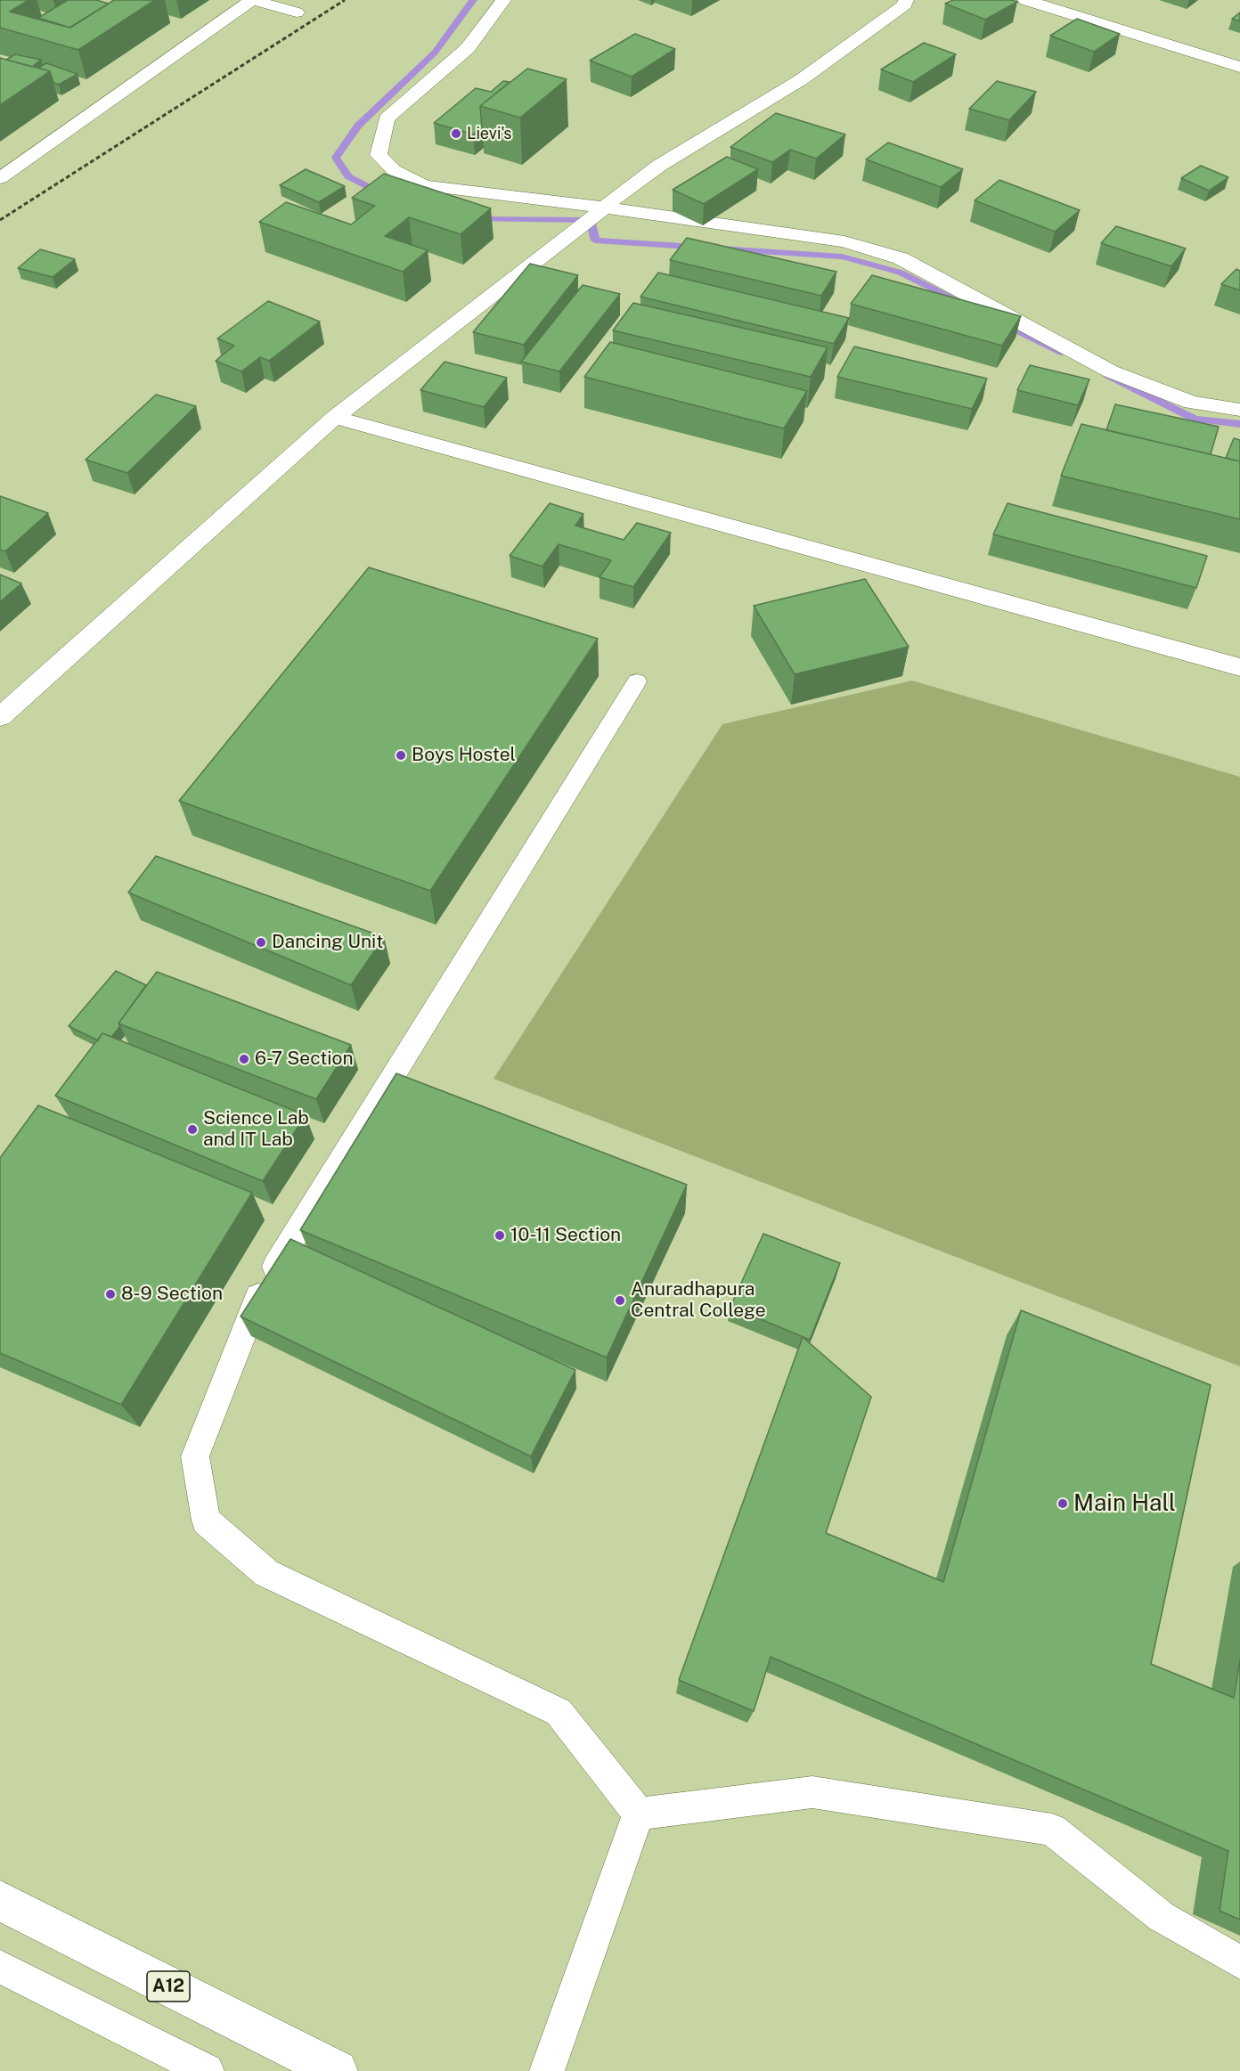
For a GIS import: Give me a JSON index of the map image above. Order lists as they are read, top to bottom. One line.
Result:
{"streets":{"main road":["A12"]},"places":["Lievi's","Boys Hostel","Dancing Unit","6-7 Section","Science Lab and IT Lab","10-11 Section","8-9 Section","Anuradhapura Central College","Main Hall"]}
